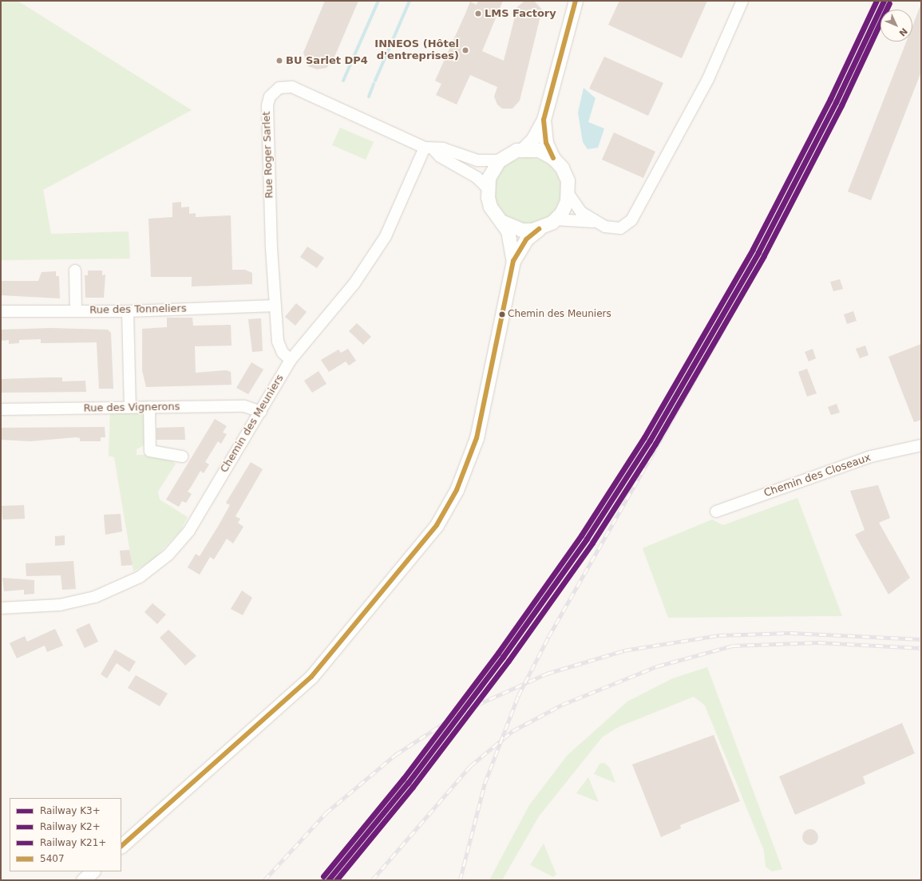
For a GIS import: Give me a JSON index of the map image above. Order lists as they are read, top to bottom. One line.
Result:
{"streets":{"street":["Rue Roger Sarlet","Rue des Tonneliers","Rue des Vignerons","Chemin des Meuniers","Chemin des Closeaux"]},"crossings":[["Rue Roger Sarlet","Rue des Tonneliers"],["Rue Roger Sarlet","Chemin des Meuniers"],["Rue des Vignerons","Chemin des Meuniers"]],"places":["LMS Factory","INNEOS (Hôtel d'entreprises)","BU Sarlet DP4","Chemin des Meuniers"],"lines":["rail line K3+","rail line K21+","transit line 5407","rail line K2+"],"legend":["Railway K3+","Railway K2+","Railway K21+","5407"],"north":"bottom right"}
